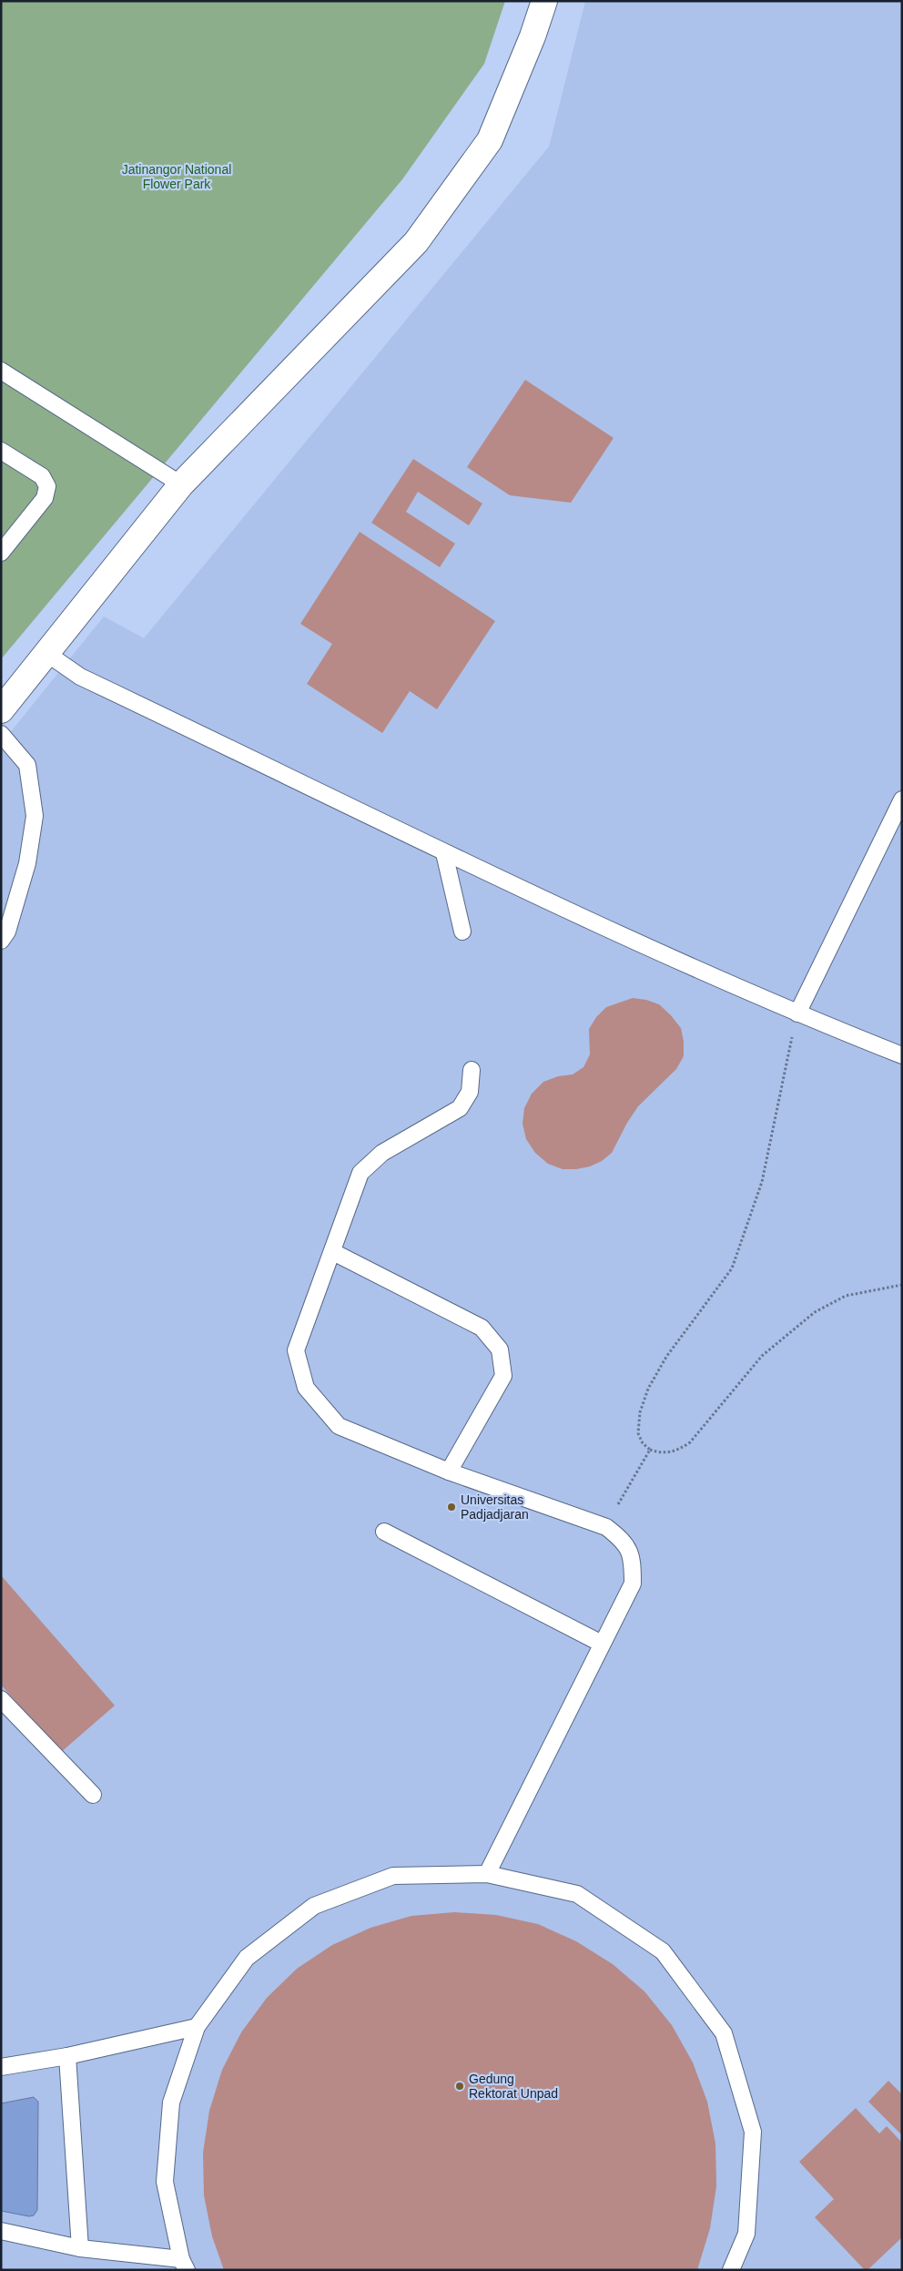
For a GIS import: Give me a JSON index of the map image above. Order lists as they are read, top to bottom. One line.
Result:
{"parks":["Jatinangor National Flower Park"],"places":["Universitas Padjadjaran","Gedung Rektorat Unpad"]}
